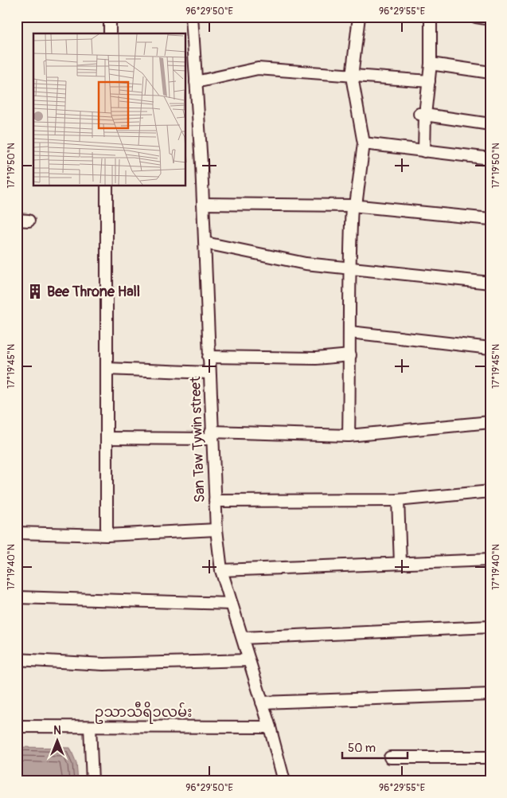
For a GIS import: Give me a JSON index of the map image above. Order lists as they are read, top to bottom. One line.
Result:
{"streets":{"street":["San Taw Tywin street","ဥသာသီရိ၁လမ်း"]},"crossings":[["San Taw Tywin street","ဥသာသီရိ၁လမ်း"]],"places":{"building":["Bee Throne Hall"]},"scale_bar":"50 m","north":"top","coordinates":["96°29'50\"E","96°29'55\"E","17°19'50\"N","17°19'45\"N","17°19'40\"N"]}
